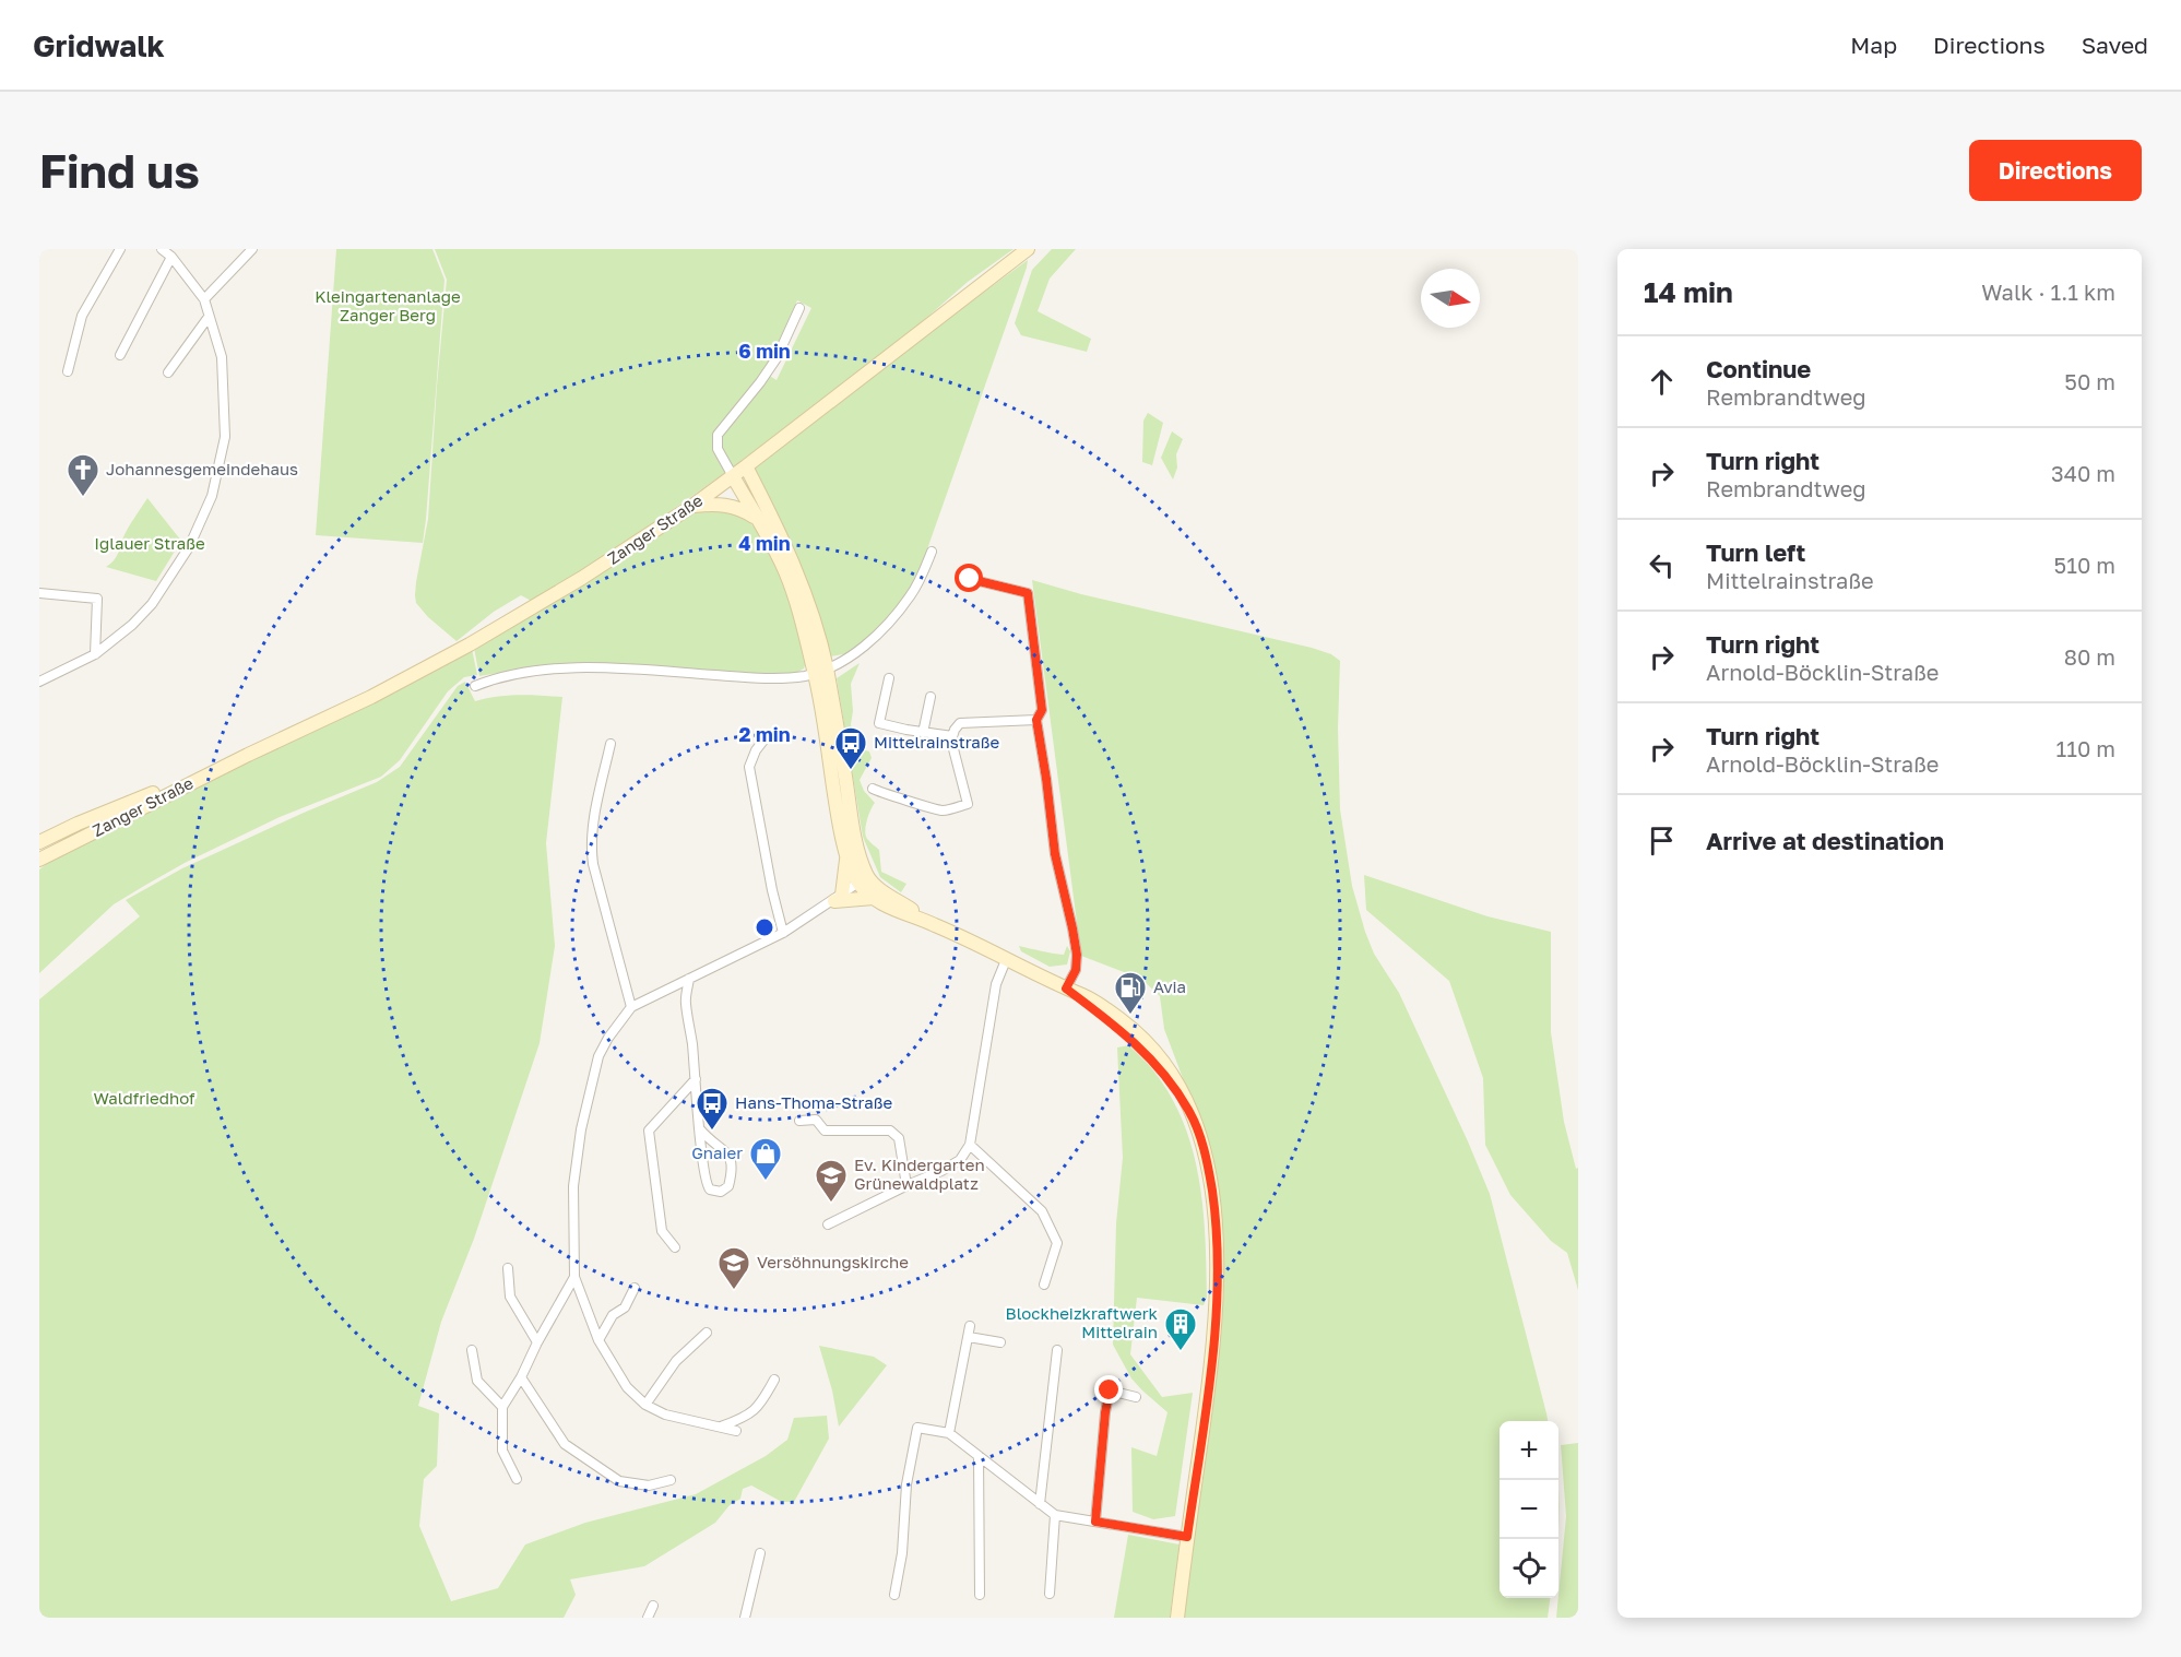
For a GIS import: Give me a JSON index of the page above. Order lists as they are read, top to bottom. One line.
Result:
{"streets":{"street":["Zanger Straße"]},"parks":["Kleingartenanlage Zanger Berg","Iglauer Straße","Waldfriedhof"],"places":{"church":["Johannesgemeindehaus"],"bus stop":["Mittelrainstraße","Hans-Thoma-Straße"],"fuel station":["Avia"],"shop":["Gnaier"],"school or university":["Ev. Kindergarten Grünewaldplatz","Versöhnungskirche"],"building":["Blockheizkraftwerk Mittelrain"]},"north":"right","page":{"header":"Gridwalk","nav":["Map","Directions","Saved"],"buttons":"Directions","title":"Find us","heading":["14 min","Walk · 1.1 km"],"list":[["Continue","Rembrandtweg","50 m"],["Turn right","Rembrandtweg","340 m"],["Turn left","Mittelrainstraße","510 m"],["Turn right","Arnold-Böcklin-Straße","80 m"],["Turn right","Arnold-Böcklin-Straße","110 m"],"Arrive at destination"],"map_buttons":["+","−"]},"rings":["6 min","4 min","2 min"]}
